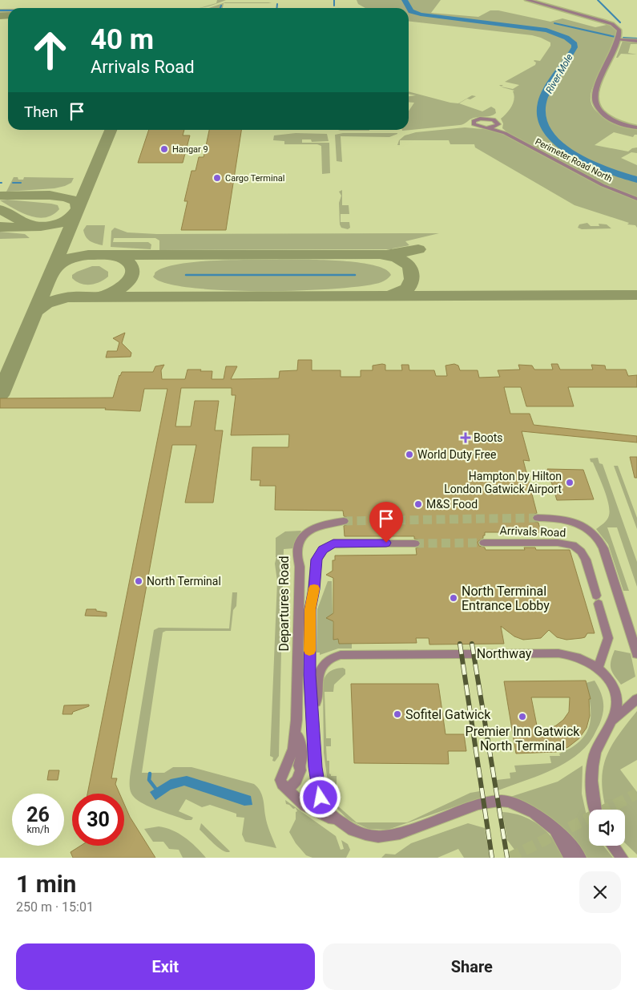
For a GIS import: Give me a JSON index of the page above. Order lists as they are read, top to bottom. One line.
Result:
{"streets":{"street":["Perimeter Road North","Arrivals Road","Departures Road","Northway"]},"crossings":[["Arrivals Road","Northway"]],"water":["River Mole"],"places":{"other":["Hangar 9","Cargo Terminal","World Duty Free","Hampton by Hilton London Gatwick Airport","M&S Food","North Terminal","North Terminal Entrance Lobby","Sofitel Gatwick","Premier Inn Gatwick North Terminal"],"health":["Boots"]},"page":{"turn":["40 m","Arrivals Road"],"then":"Then","speed":"26 km/h","limit":"30","heading":["1 min","250 m · 15:01"],"buttons":["Exit","Share"]}}
